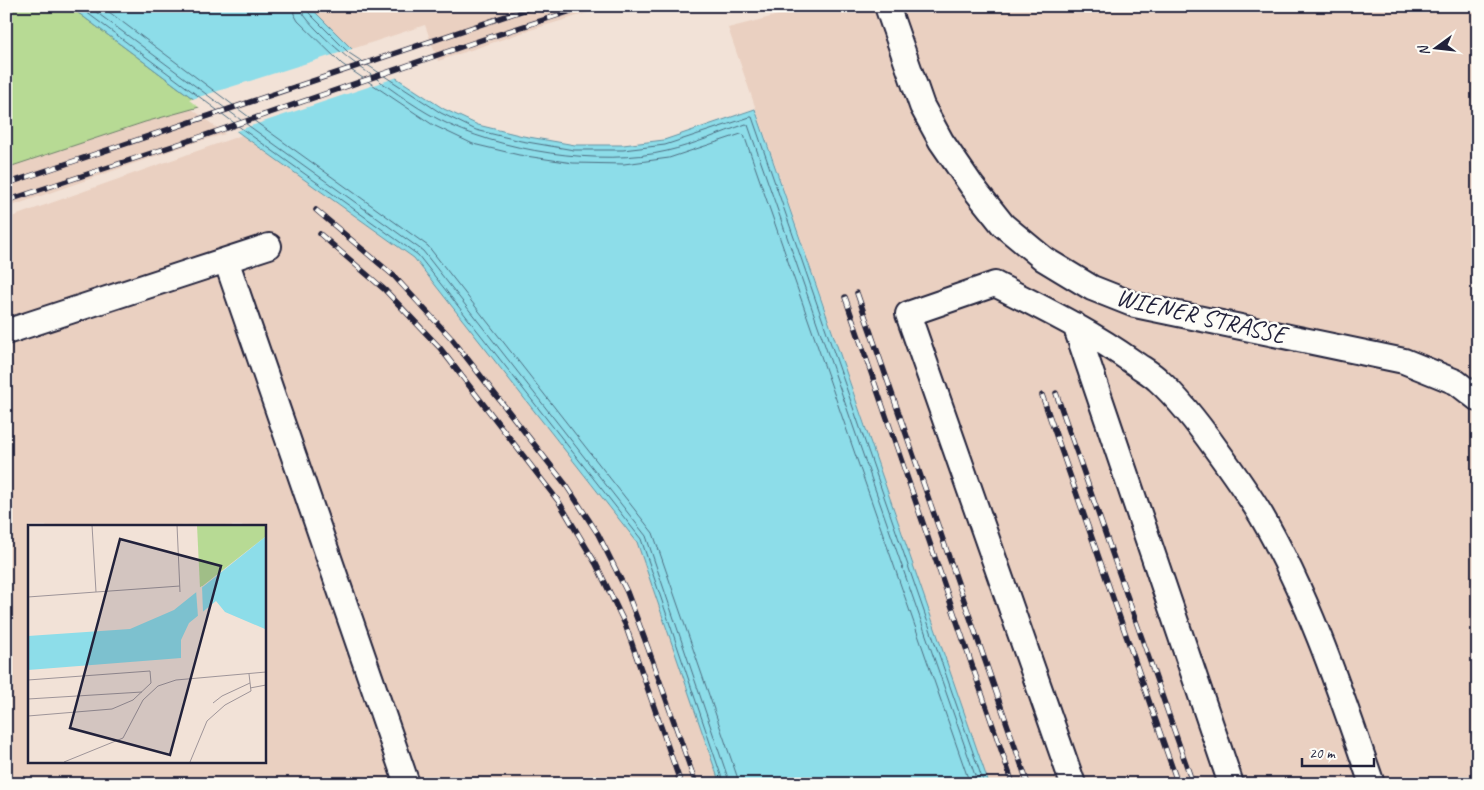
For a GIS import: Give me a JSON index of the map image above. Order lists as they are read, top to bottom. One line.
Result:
{"streets":{"street":["WIENER STRASSE"]},"scale_bar":"20 m","north":"left"}
